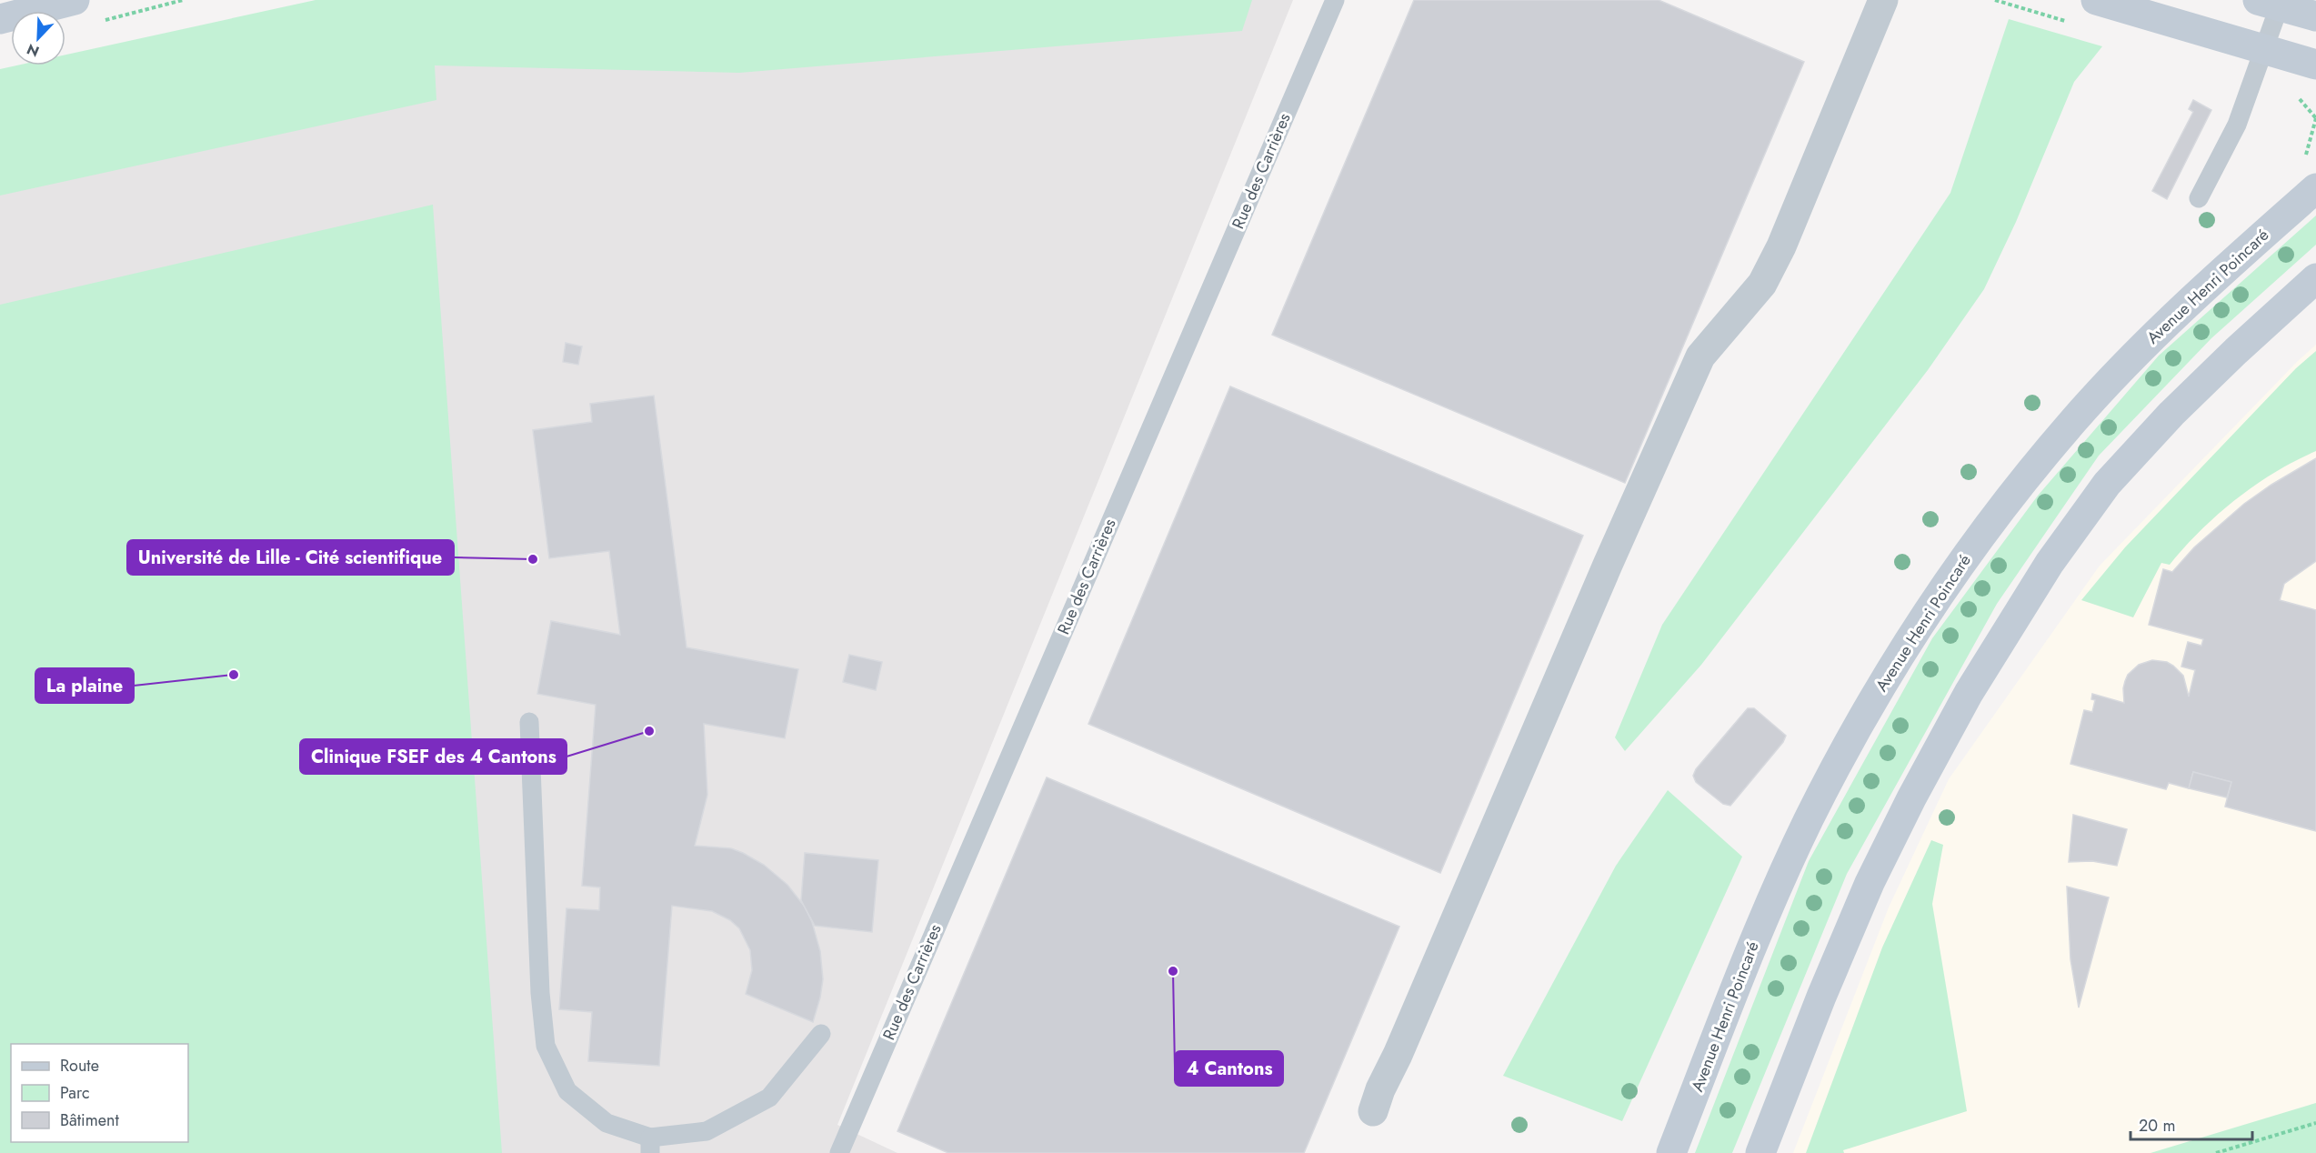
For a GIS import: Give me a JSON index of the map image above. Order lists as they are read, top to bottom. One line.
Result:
{"streets":{"street":["Avenue Henri Poincaré"],"lane":["Rue des Carrières"]},"places":["Université de Lille ‐ Cité scientifique","La plaine","Clinique FSEF des 4 Cantons","4 Cantons"],"legend":["Route","Parc","Bâtiment"],"scale_bar":"20 m","north":"bottom left"}
